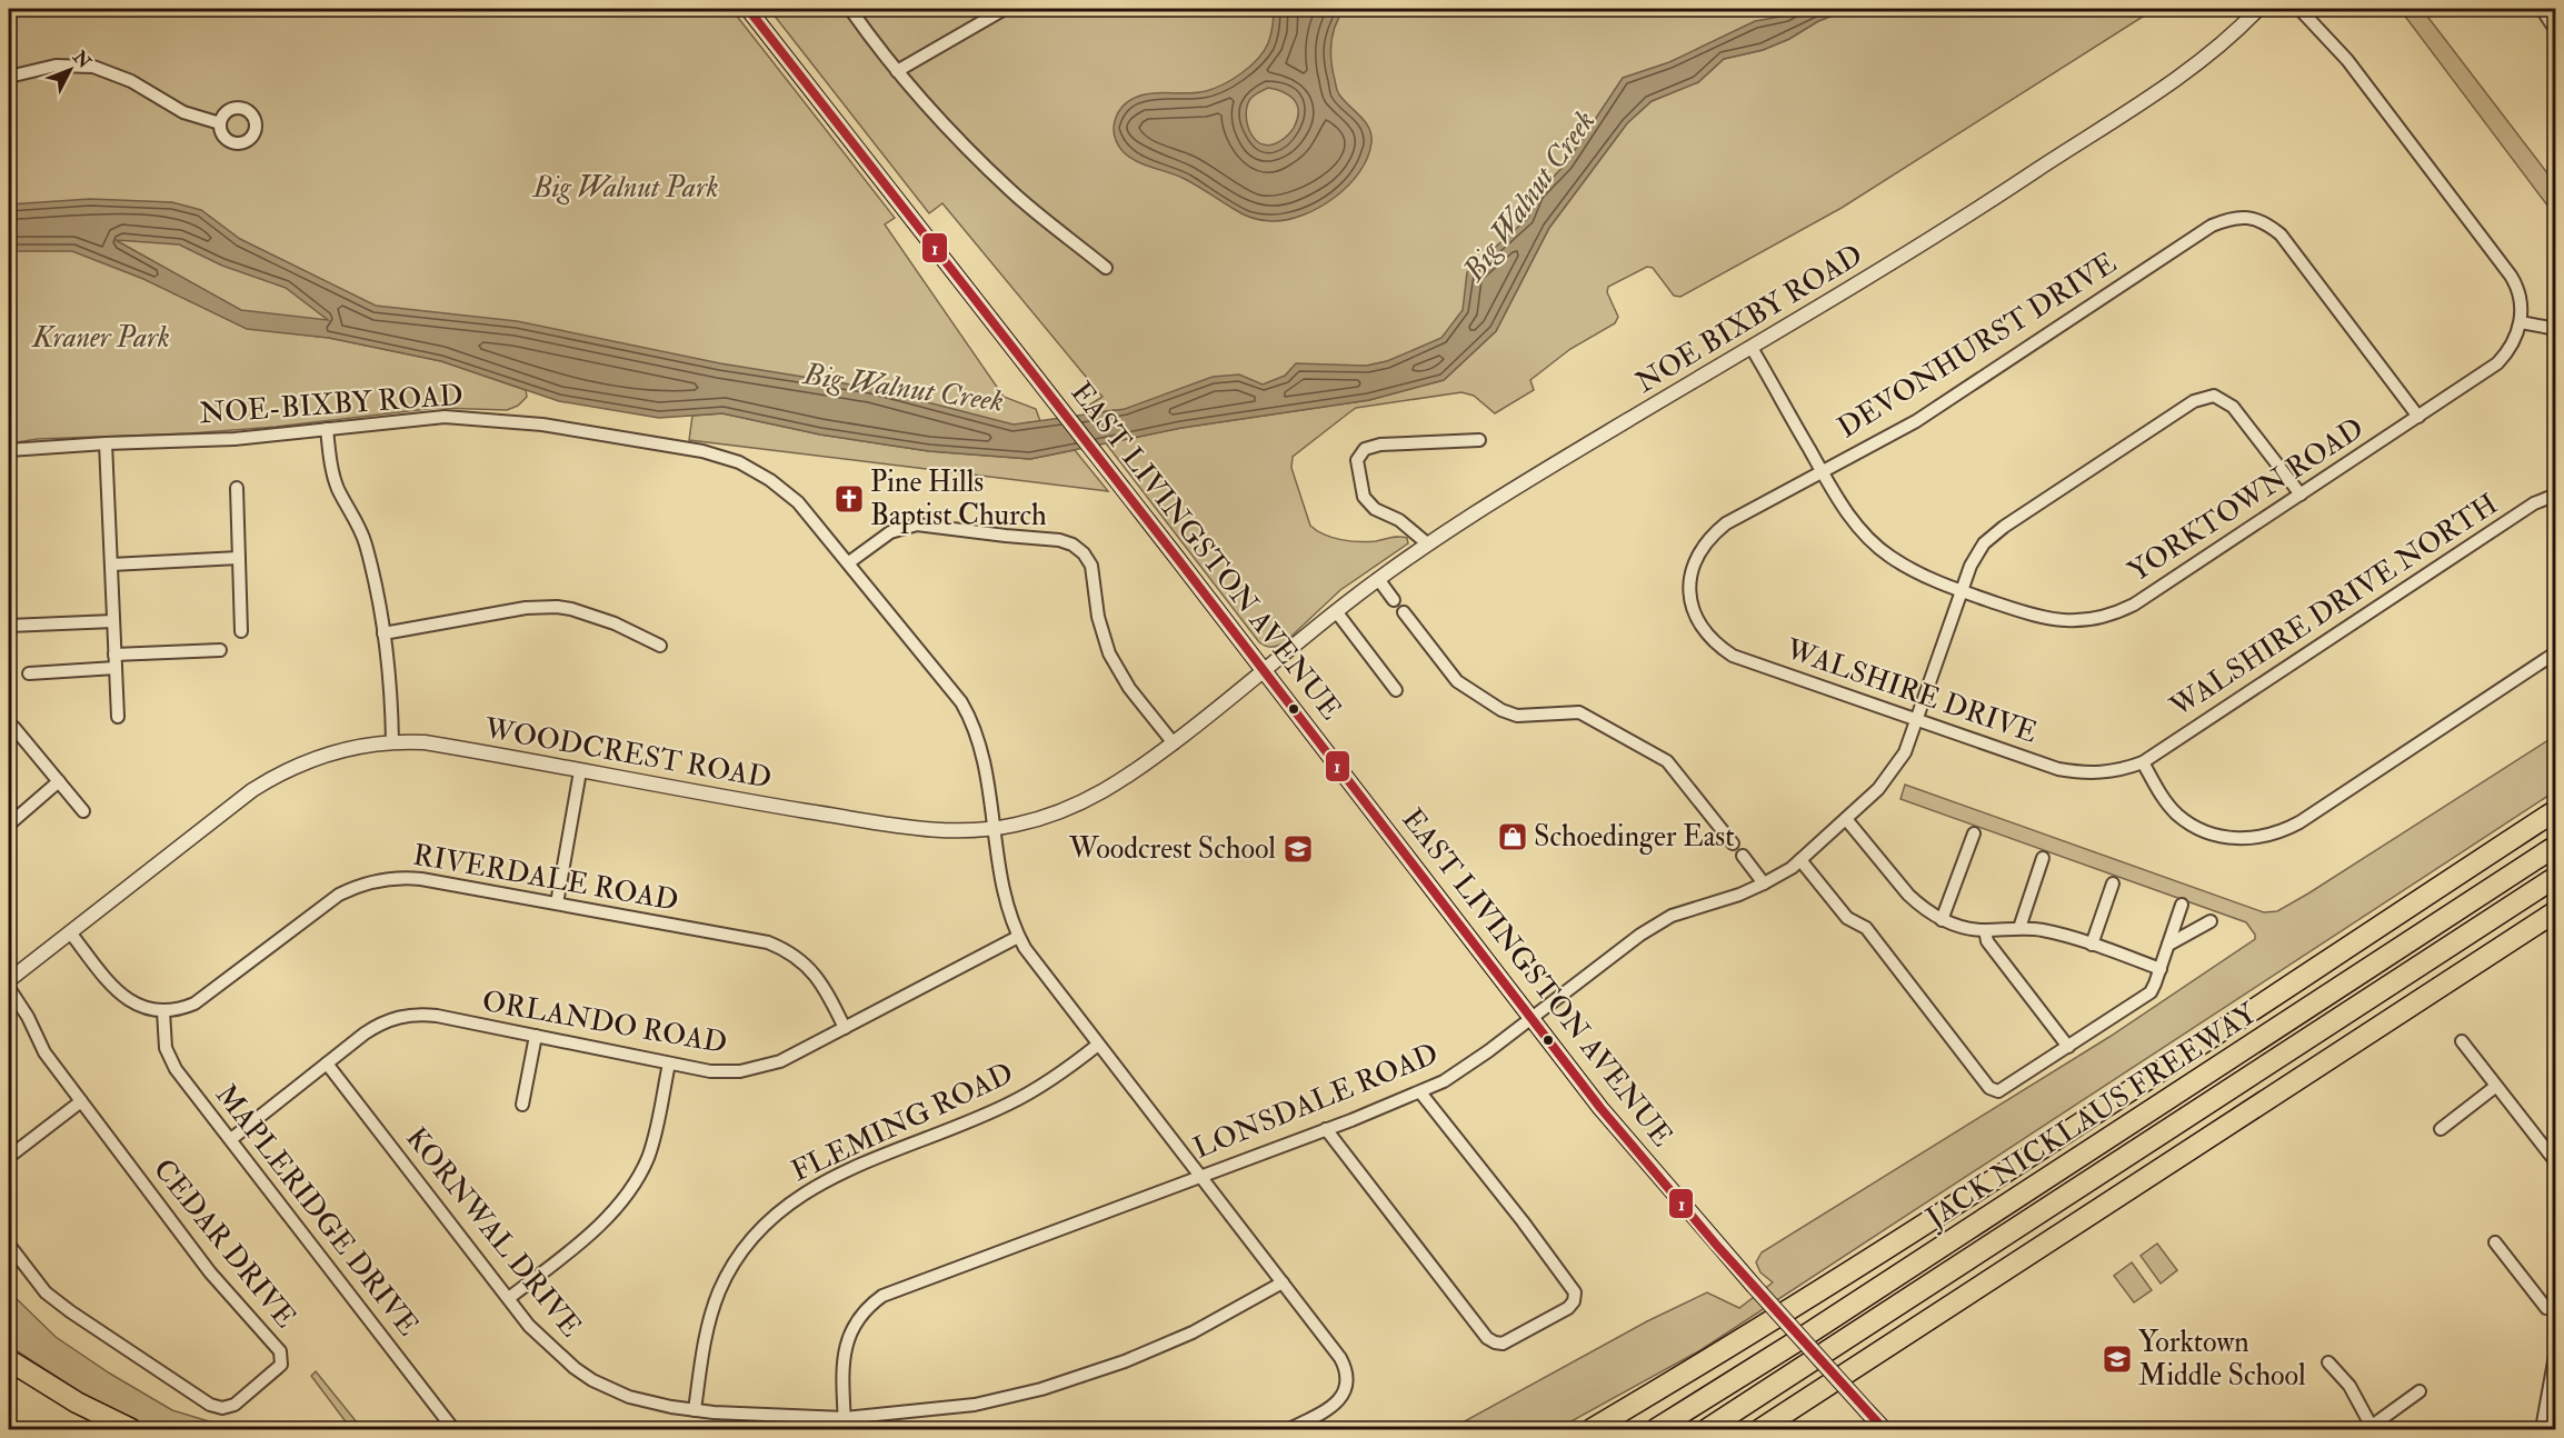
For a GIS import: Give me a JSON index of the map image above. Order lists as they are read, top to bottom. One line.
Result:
{"streets":{"highway":["JACK NICKLAUS FREEWAY"],"main road":["EAST LIVINGSTON AVENUE"],"street":["NOE BIXBY ROAD","DEVONHURST DRIVE","NOE-BIXBY ROAD","YORKTOWN ROAD","WALSHIRE DRIVE NORTH","WALSHIRE DRIVE","WOODCREST ROAD","RIVERDALE ROAD","ORLANDO ROAD","LONSDALE ROAD","FLEMING ROAD","MAPLERIDGE DRIVE","KORNWAL DRIVE","CEDAR DRIVE"]},"crossings":[["NOE BIXBY ROAD","YORKTOWN ROAD"],["NOE BIXBY ROAD","EAST LIVINGSTON AVENUE"],["NOE BIXBY ROAD","WOODCREST ROAD"],["DEVONHURST DRIVE","YORKTOWN ROAD"],["DEVONHURST DRIVE","WALSHIRE DRIVE"],["NOE-BIXBY ROAD","WOODCREST ROAD"],["NOE-BIXBY ROAD","ORLANDO ROAD"],["NOE-BIXBY ROAD","LONSDALE ROAD"],["NOE-BIXBY ROAD","FLEMING ROAD"],["NOE-BIXBY ROAD","KORNWAL DRIVE"],["YORKTOWN ROAD","LONSDALE ROAD"],["EAST LIVINGSTON AVENUE","WOODCREST ROAD"],["EAST LIVINGSTON AVENUE","LONSDALE ROAD"],["WALSHIRE DRIVE NORTH","WALSHIRE DRIVE"],["WALSHIRE DRIVE","LONSDALE ROAD"],["RIVERDALE ROAD","ORLANDO ROAD"],["RIVERDALE ROAD","MAPLERIDGE DRIVE"],["ORLANDO ROAD","MAPLERIDGE DRIVE"],["ORLANDO ROAD","KORNWAL DRIVE"],["LONSDALE ROAD","KORNWAL DRIVE"],["FLEMING ROAD","KORNWAL DRIVE"]],"water":["Big Walnut Creek"],"parks":["Big Walnut Park","Kraner Park"],"places":{"church":["Pine Hills Baptist Church"],"shop":["Schoedinger East"],"school or university":["Woodcrest School","Yorktown Middle School"]},"lines":["transit line 1"],"north":"top right"}
